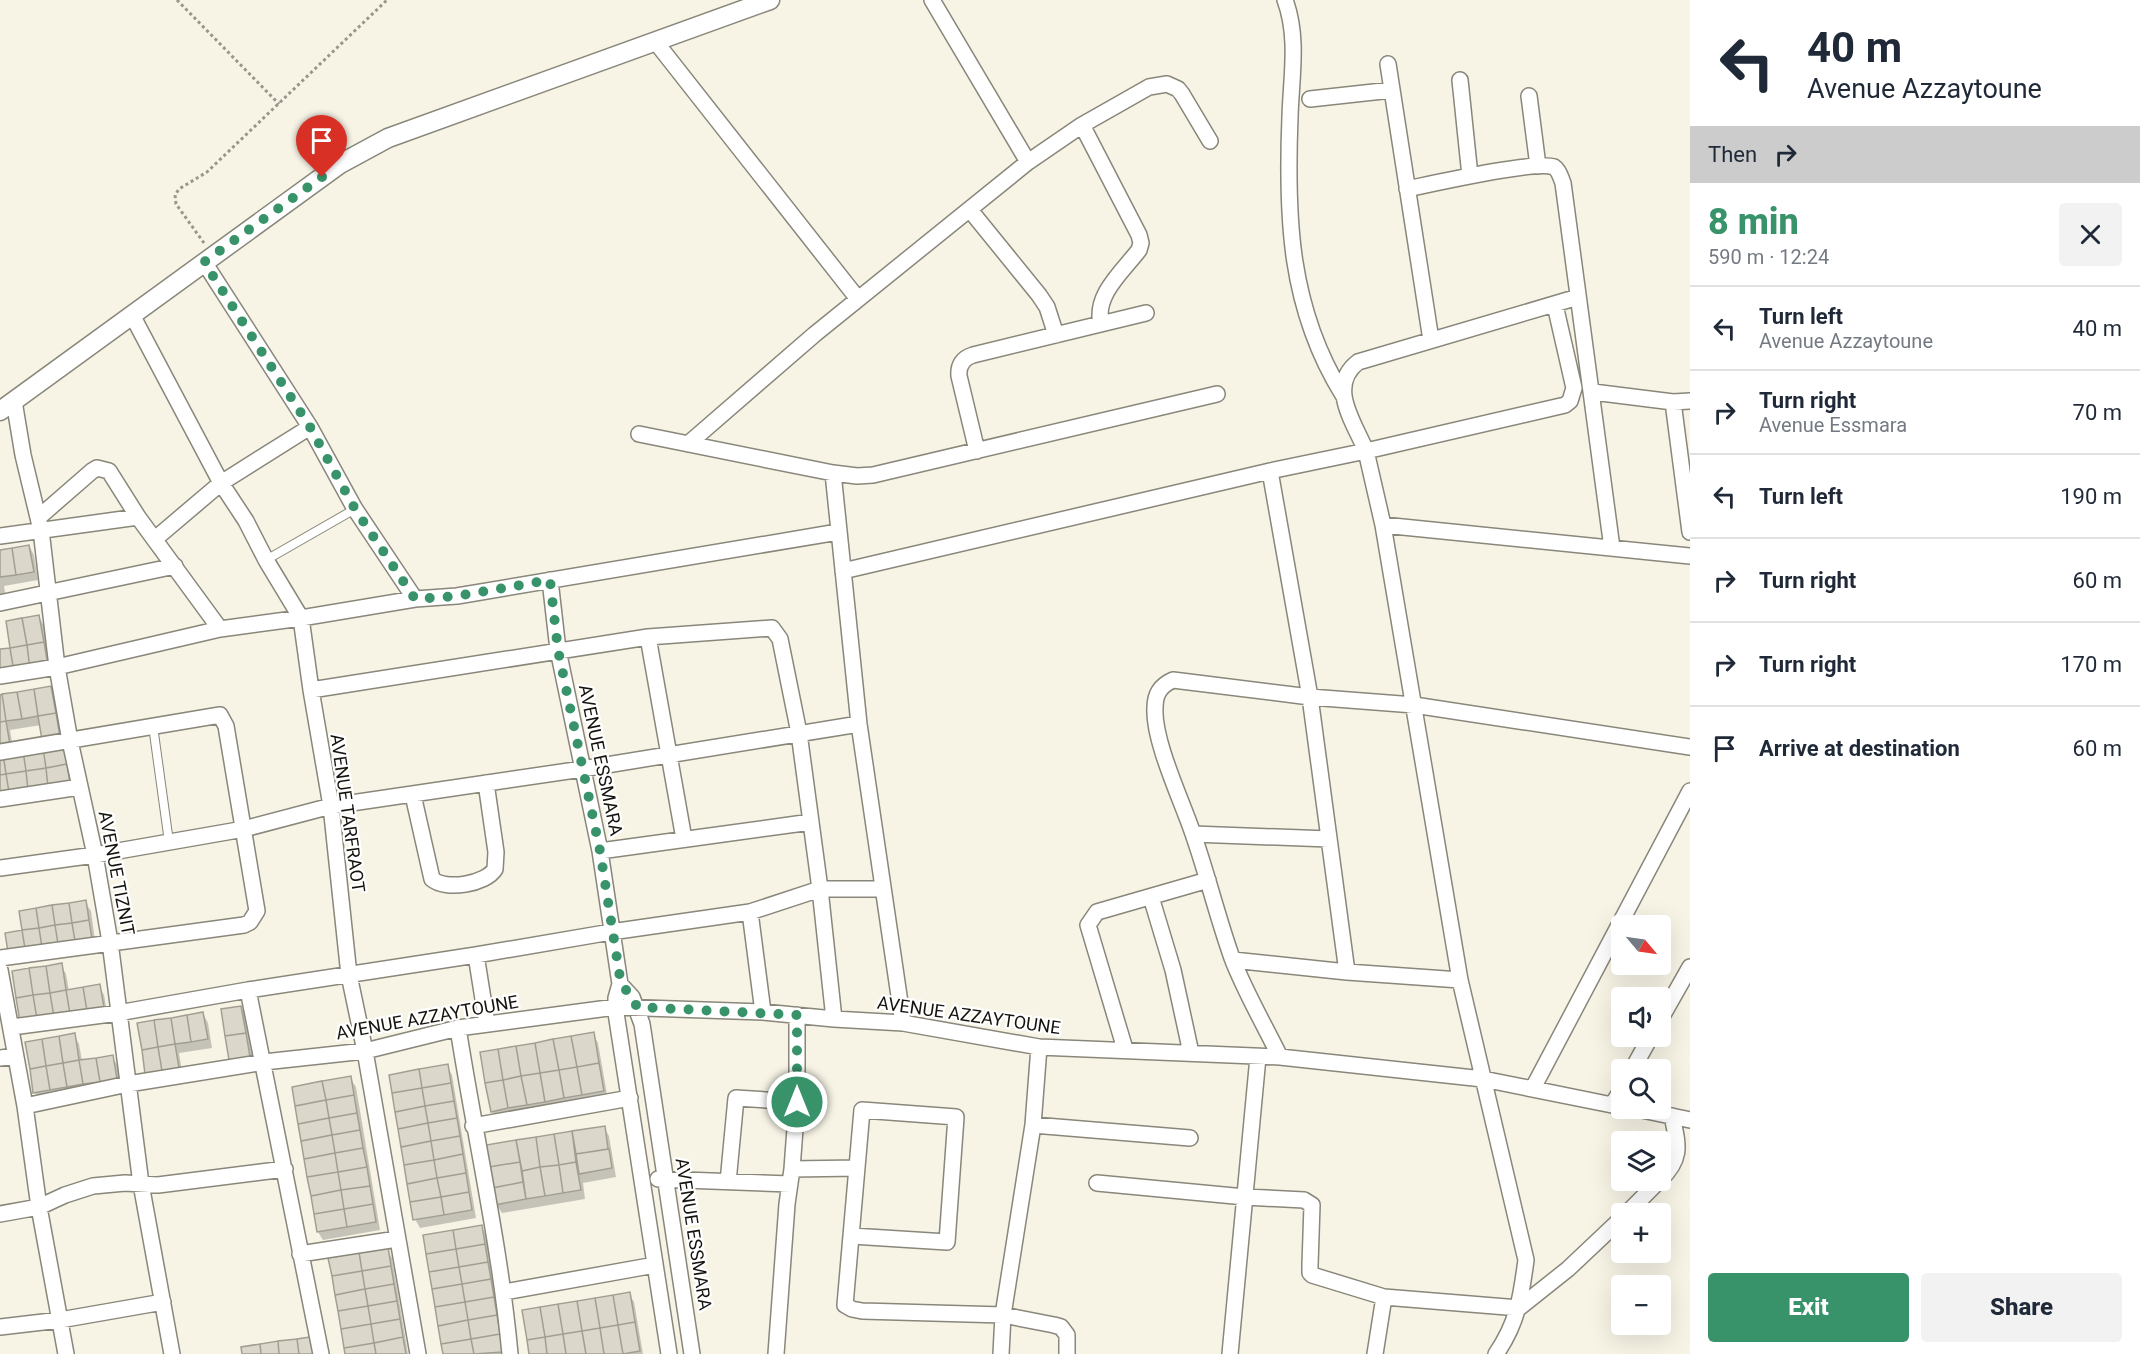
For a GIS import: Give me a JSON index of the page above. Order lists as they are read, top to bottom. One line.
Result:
{"streets":{"street":["AVENUE ESSMARA","AVENUE TARFRAOT","AVENUE TIZNIT","AVENUE AZZAYTOUNE"]},"crossings":[["AVENUE ESSMARA","AVENUE AZZAYTOUNE"],["AVENUE TARFRAOT","AVENUE AZZAYTOUNE"],["AVENUE TIZNIT","AVENUE AZZAYTOUNE"]],"north":"bottom right","page":{"turn":["40 m","Avenue Azzaytoune"],"then":"Then","heading":["8 min","590 m · 12:24"],"list":[{"name":"Turn left","note":"Avenue Azzaytoune","value":"40 m"},{"name":"Turn right","note":"Avenue Essmara","value":"70 m"},{"name":"Turn left","value":"190 m"},{"name":"Turn right","value":"60 m"},{"name":"Turn right","value":"170 m"},{"name":"Arrive at destination","value":"60 m"}],"map_buttons":["+","−"],"buttons":["Exit","Share"]}}
